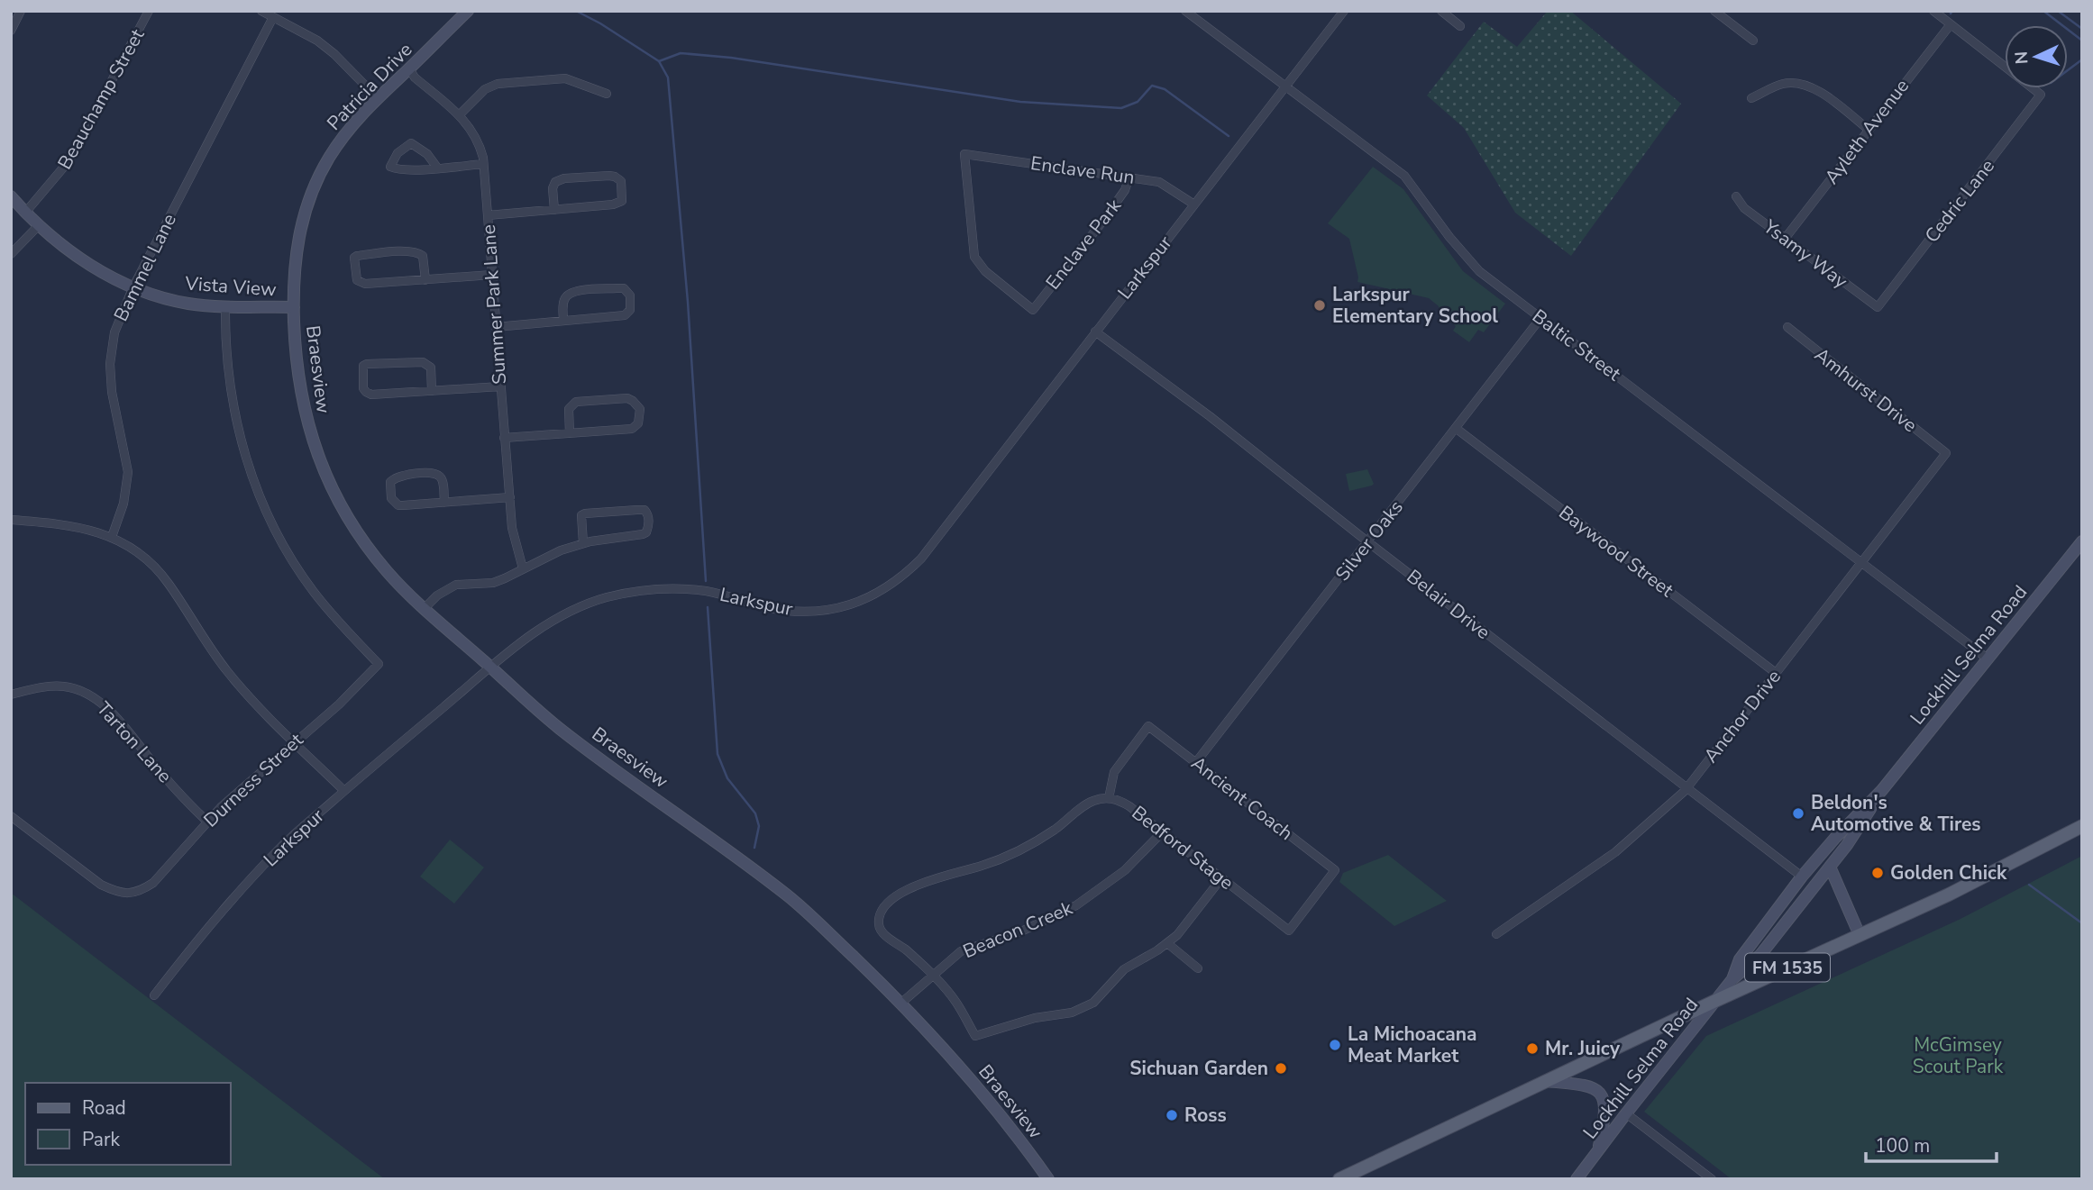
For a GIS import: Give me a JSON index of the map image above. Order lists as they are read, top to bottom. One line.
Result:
{"streets":{"main road":["FM 1535"],"street":["Patricia Drive","Beauchamp Street","Ayleth Avenue","Enclave Run","Cedric Lane","Enclave Park","Ysamy Way","Bammel Lane","Larkspur","Vista View","Summer Park Lane","Baltic Street","Braesview","Amhurst Drive","Silver Oaks","Baywood Street","Belair Drive","Lockhill Selma Road","Anchor Drive","Tarton Lane","Durness Street","Ancient Coach","Bedford Stage","Beacon Creek"]},"crossings":[["Patricia Drive","Vista View"],["Patricia Drive","Summer Park Lane"],["Patricia Drive","Braesview"],["Beauchamp Street","Vista View"],["Ayleth Avenue","Cedric Lane"],["Ayleth Avenue","Ysamy Way"],["Enclave Run","Enclave Park"],["Enclave Run","Larkspur"],["Cedric Lane","Ysamy Way"],["Bammel Lane","Vista View"],["Larkspur","Baltic Street"],["Larkspur","Braesview"],["Larkspur","Belair Drive"],["Vista View","Braesview"],["Vista View","Durness Street"],["Baltic Street","Silver Oaks"],["Baltic Street","Lockhill Selma Road"],["Baltic Street","Anchor Drive"],["Braesview","Beacon Creek"],["Amhurst Drive","Anchor Drive"],["Silver Oaks","Baywood Street"],["Silver Oaks","Belair Drive"],["Silver Oaks","Ancient Coach"],["Baywood Street","Anchor Drive"],["Belair Drive","Lockhill Selma Road"],["Belair Drive","Anchor Drive"],["Lockhill Selma Road","FM 1535"],["Tarton Lane","Durness Street"],["Ancient Coach","Bedford Stage"],["Bedford Stage","Beacon Creek"]],"parks":["McGimsey Scout Park"],"places":["Larkspur Elementary School","Beldon's Automotive & Tires","Golden Chick","La Michoacana Meat Market","Mr. Juicy","Sichuan Garden","Ross"],"legend":["Road","Park"],"scale_bar":"100 m","north":"left"}
